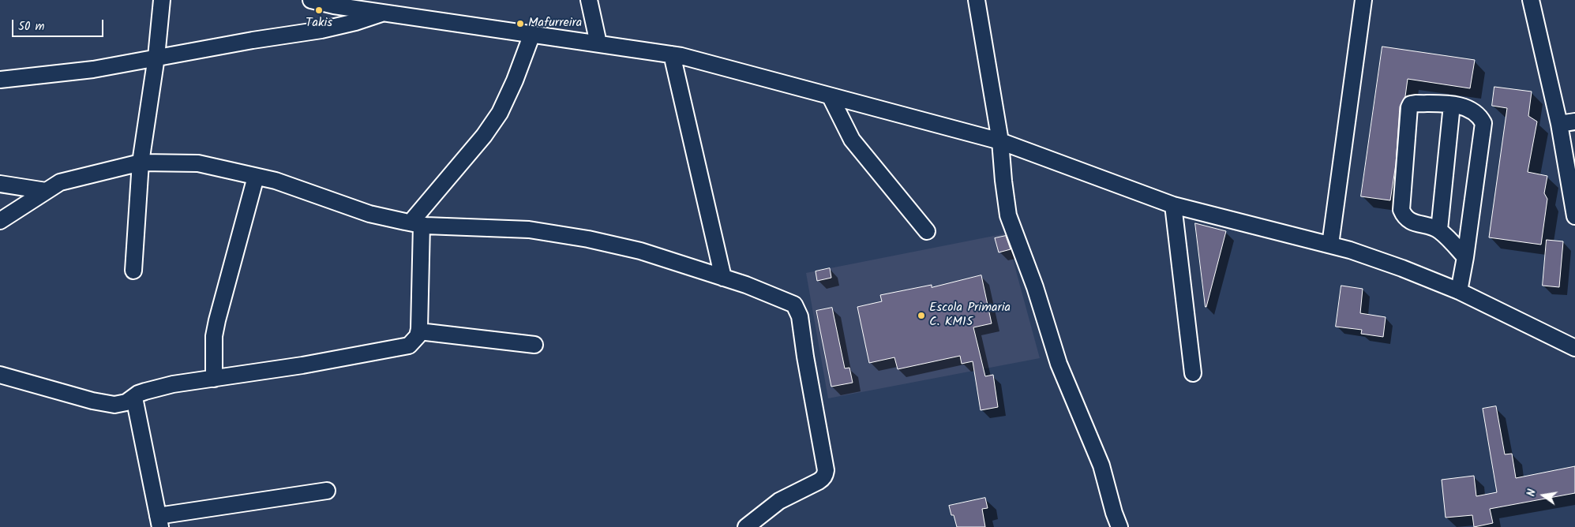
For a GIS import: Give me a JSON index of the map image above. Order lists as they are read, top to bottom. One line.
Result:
{"places":["Takis","Mafurreira","Escola Primaria C. KM15"],"scale_bar":"50 m","north":"left"}
